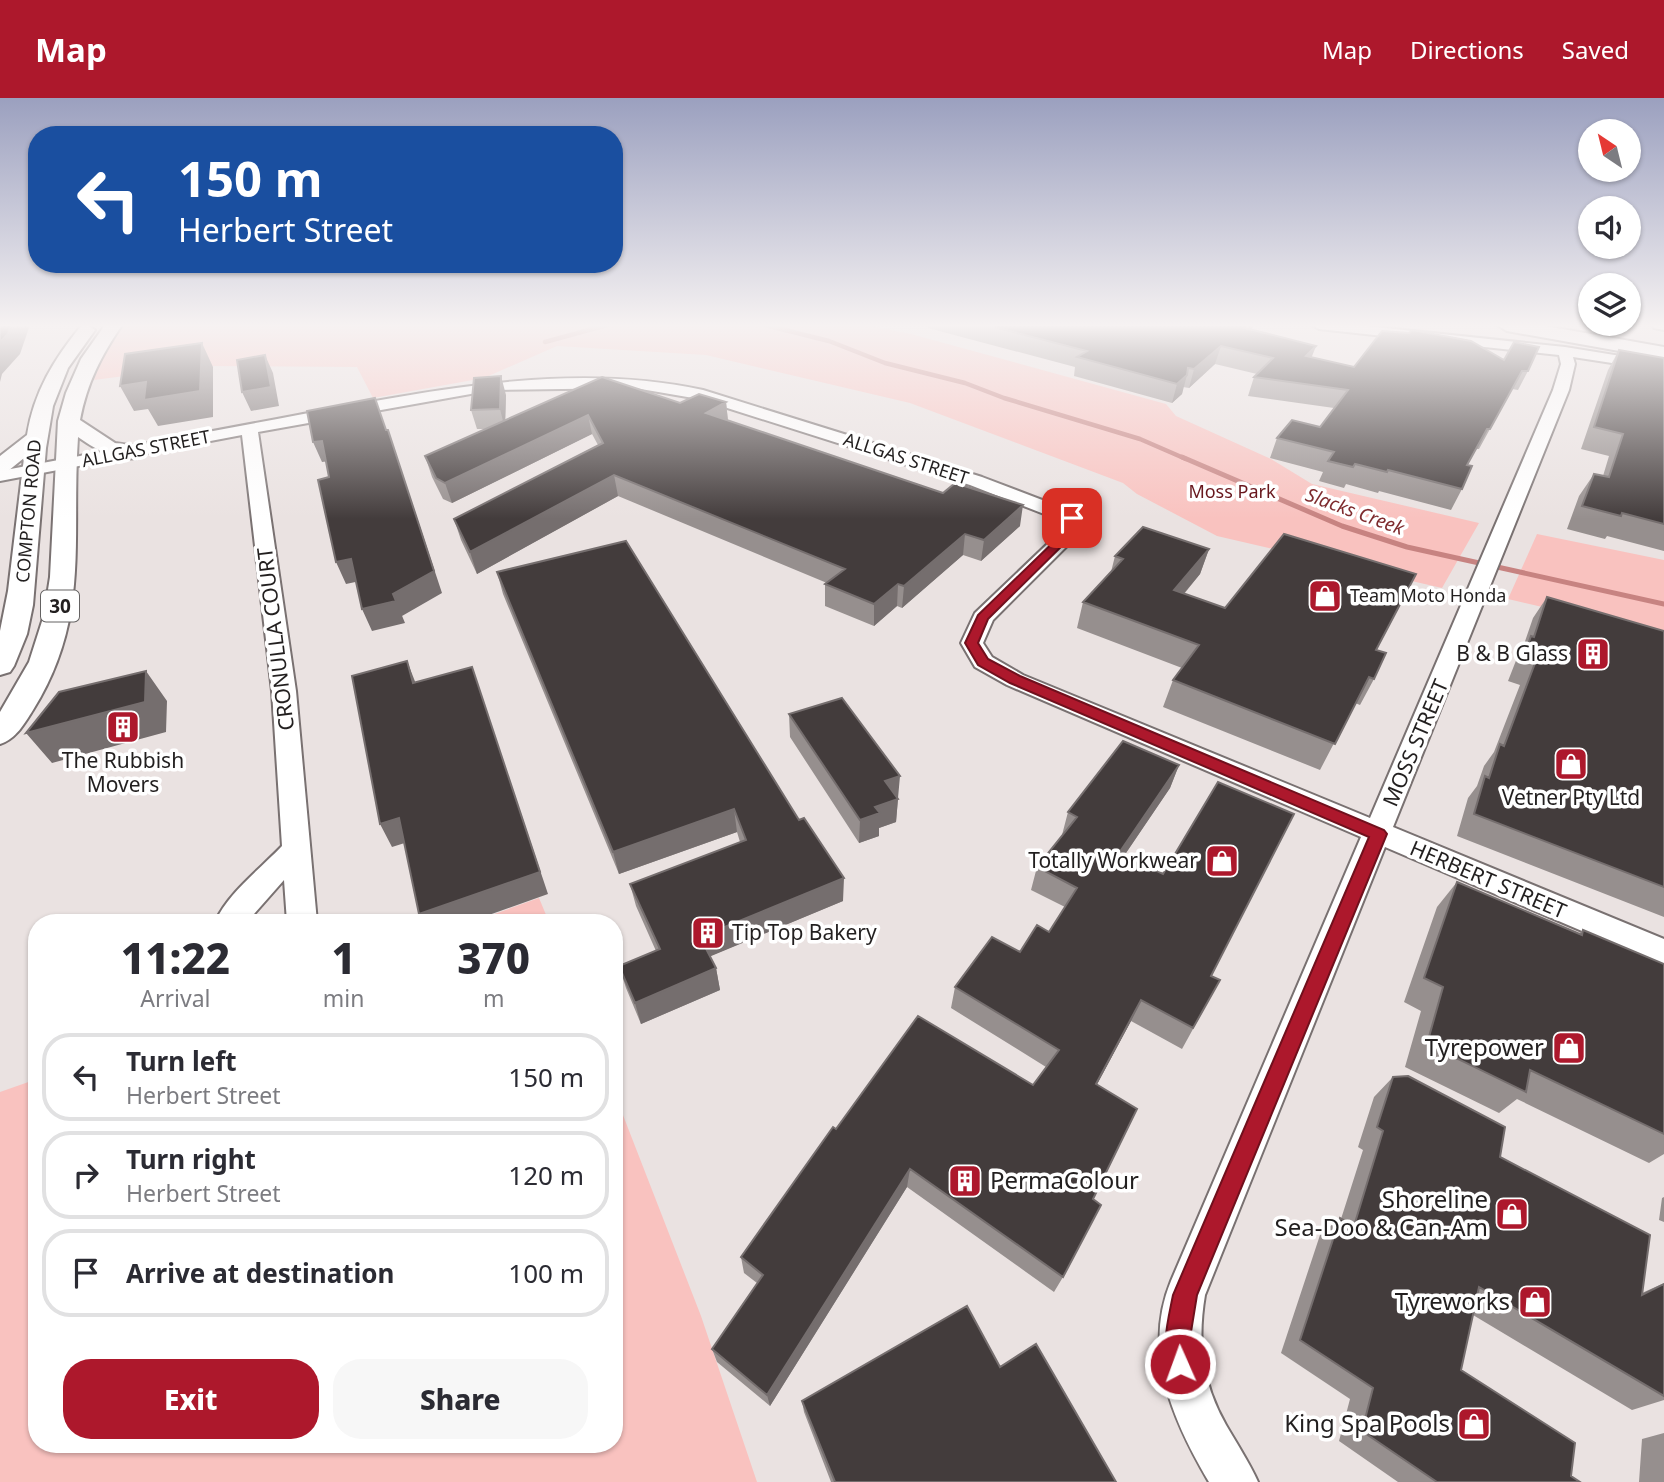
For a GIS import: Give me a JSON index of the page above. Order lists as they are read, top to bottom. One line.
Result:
{"streets":{"main road":["COMPTON ROAD","30"],"street":["ALLGAS STREET","CRONULLA COURT","MOSS STREET","HERBERT STREET"]},"crossings":[["ALLGAS STREET","COMPTON ROAD"],["ALLGAS STREET","CRONULLA COURT"],["ALLGAS STREET","HERBERT STREET"],["MOSS STREET","HERBERT STREET"]],"water":["Slacks Creek"],"parks":["Moss Park"],"places":{"shop":["Team Moto Honda","Vetner Pty Ltd","Totally Workwear","Tyrepower","Shoreline Sea-Doo & Can-Am","Tyreworks","King Spa Pools"],"building":["B & B Glass","The Rubbish Movers","Tip Top Bakery","PermaColour"]},"north":"top left","page":{"header":"Map","nav":["Map","Directions","Saved"],"turn":["150 m","Herbert Street"],"eta":["11:22","Arrival","1","min","370","m"],"list":[{"name":"Turn left","note":"Herbert Street","value":"150 m"},{"name":"Turn right","note":"Herbert Street","value":"120 m"},{"name":"Arrive at destination","value":"100 m"}],"buttons":["Exit","Share"]}}
